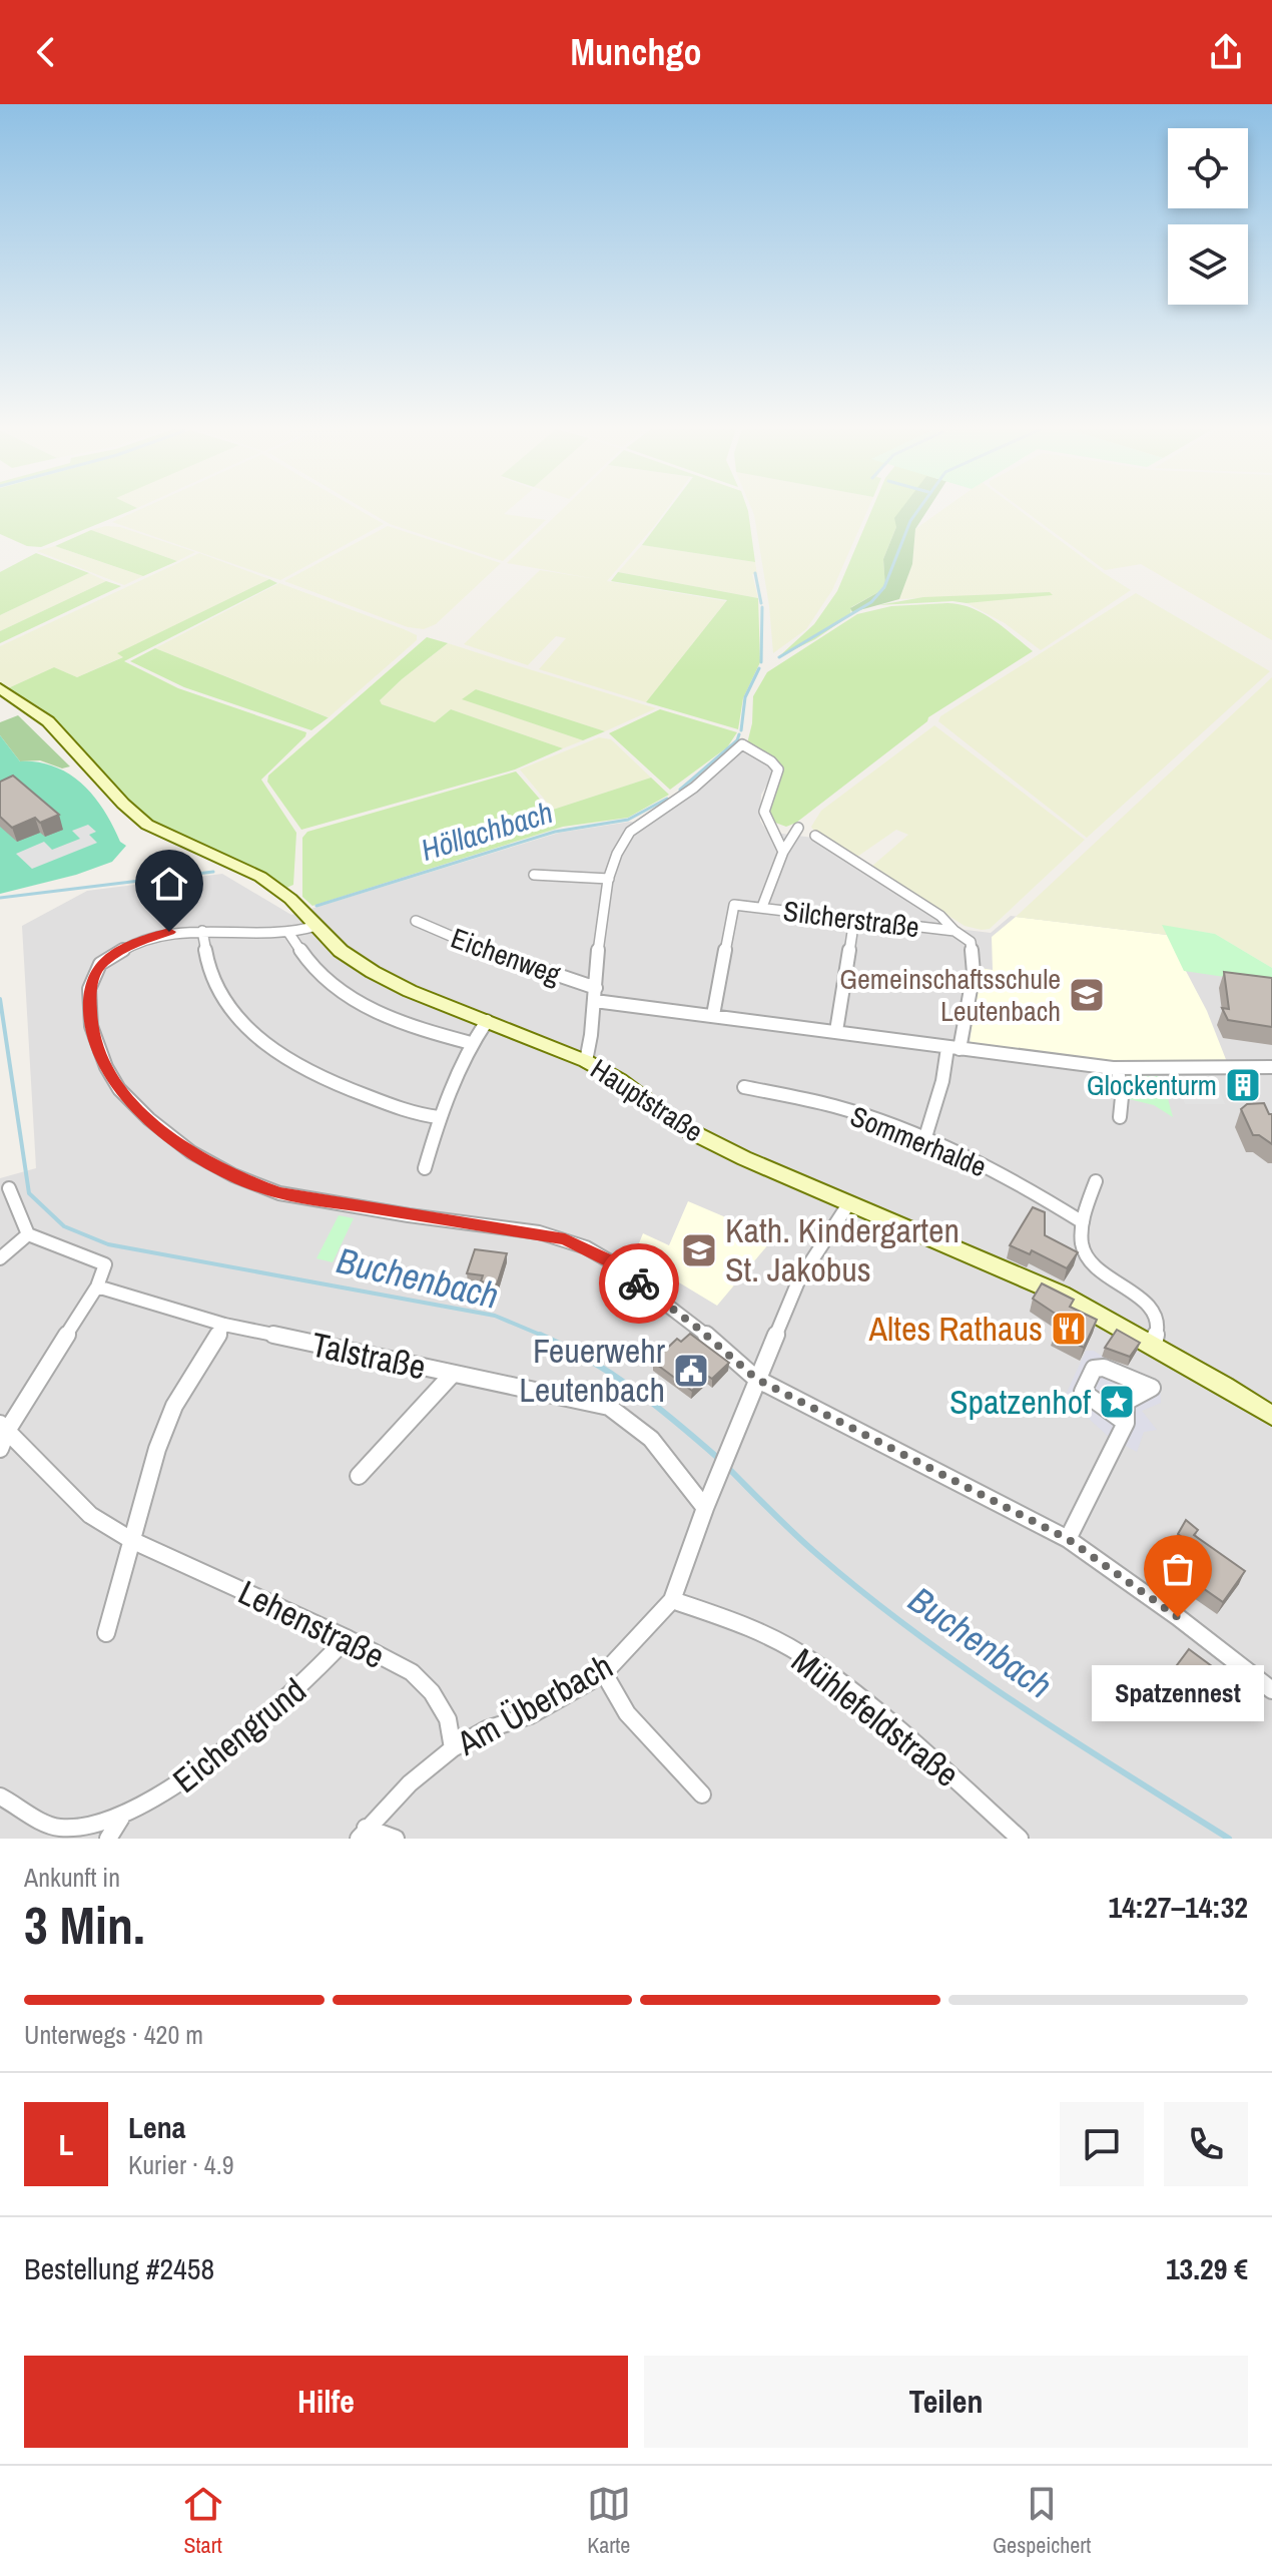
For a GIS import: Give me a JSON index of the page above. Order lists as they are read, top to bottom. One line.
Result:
{"streets":{"street":["Silcherstraße","Eichenweg","Hauptstraße","Sommerhalde","Talstraße","Lehenstraße","Am Überbach","Mühlefeldstraße","Eichengrund"]},"crossings":[["Hauptstraße","Am Überbach"],["Talstraße","Am Überbach"],["Lehenstraße","Am Überbach"],["Lehenstraße","Eichengrund"],["Am Überbach","Mühlefeldstraße"]],"water":["Höllachbach","Buchenbach"],"places":{"school or university":["Gemeinschaftsschule Leutenbach","Kath. Kindergarten St. Jakobus"],"building":["Glockenturm"],"restaurant":["Altes Rathaus"],"public building":["Feuerwehr Leutenbach"],"place":["Spatzenhof"],"other":["Spatzennest"]},"page":{"header":"Munchgo","bubble":"Spatzennest","heading":["3 Min.","Ankunft in","14:27–14:32"],"panel":["Lena","Kurier · 4.9","Bestellung #2458","13.29 €"],"bar":"Unterwegs · 420 m","round":"L","buttons":["Hilfe","Teilen"],"tabs":["Start","Karte","Gespeichert"]}}
